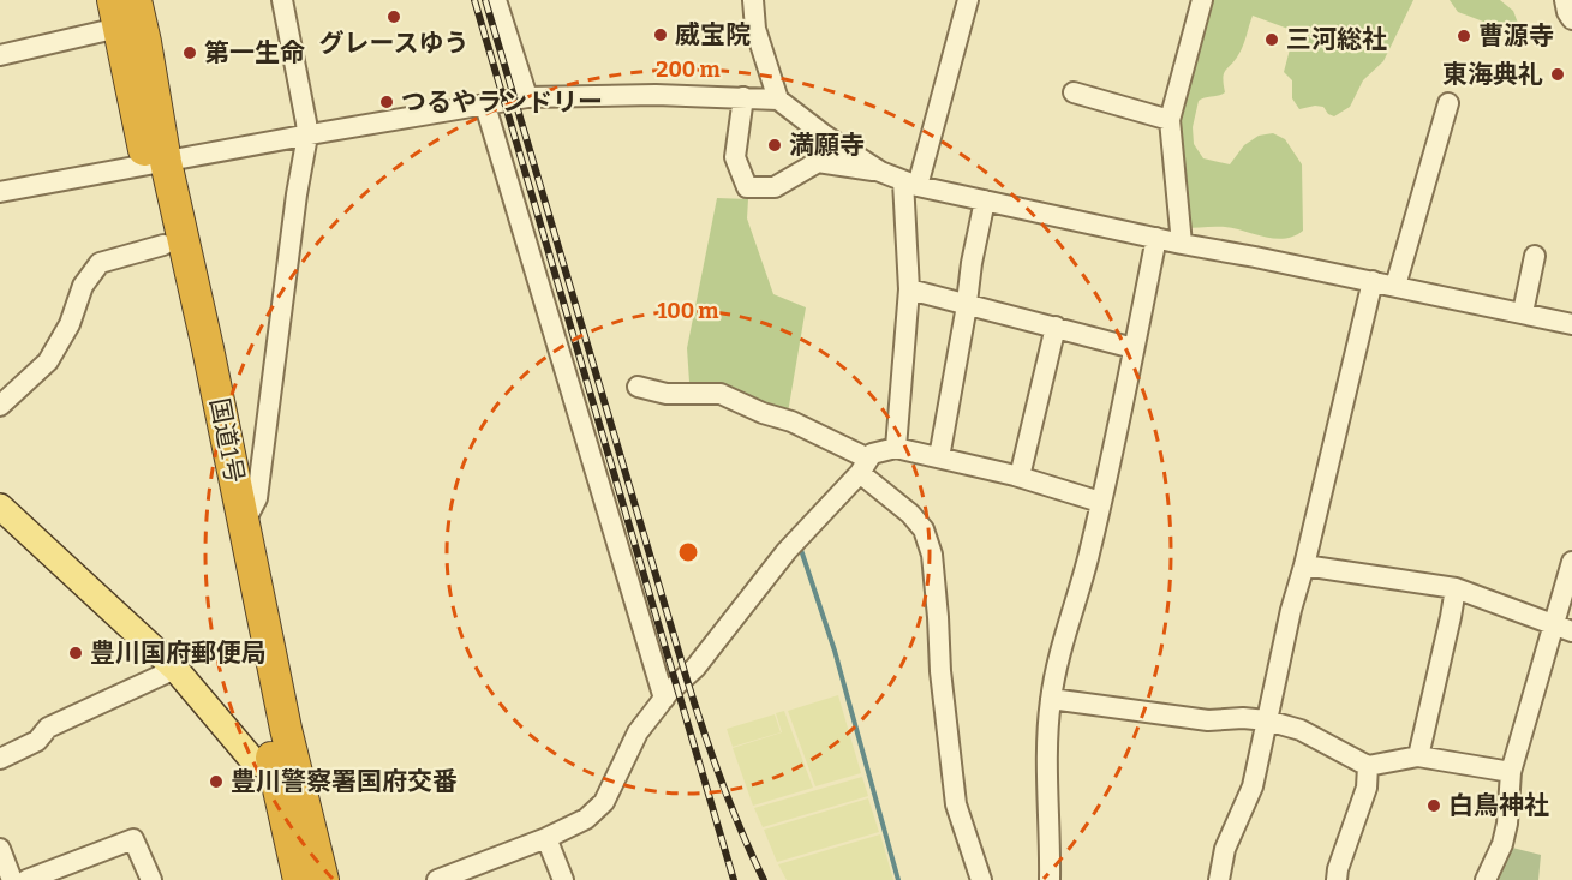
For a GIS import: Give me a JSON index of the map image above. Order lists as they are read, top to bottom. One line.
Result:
{"streets":{"highway":["国道1号"]},"places":["グレースゆう","威宝院","曹源寺","三河総社","第一生命","東海典礼","つるやランドリー","満願寺","豊川国府郵便局","豊川警察署国府交番","白鳥神社"],"rings":["200 m","100 m"]}
